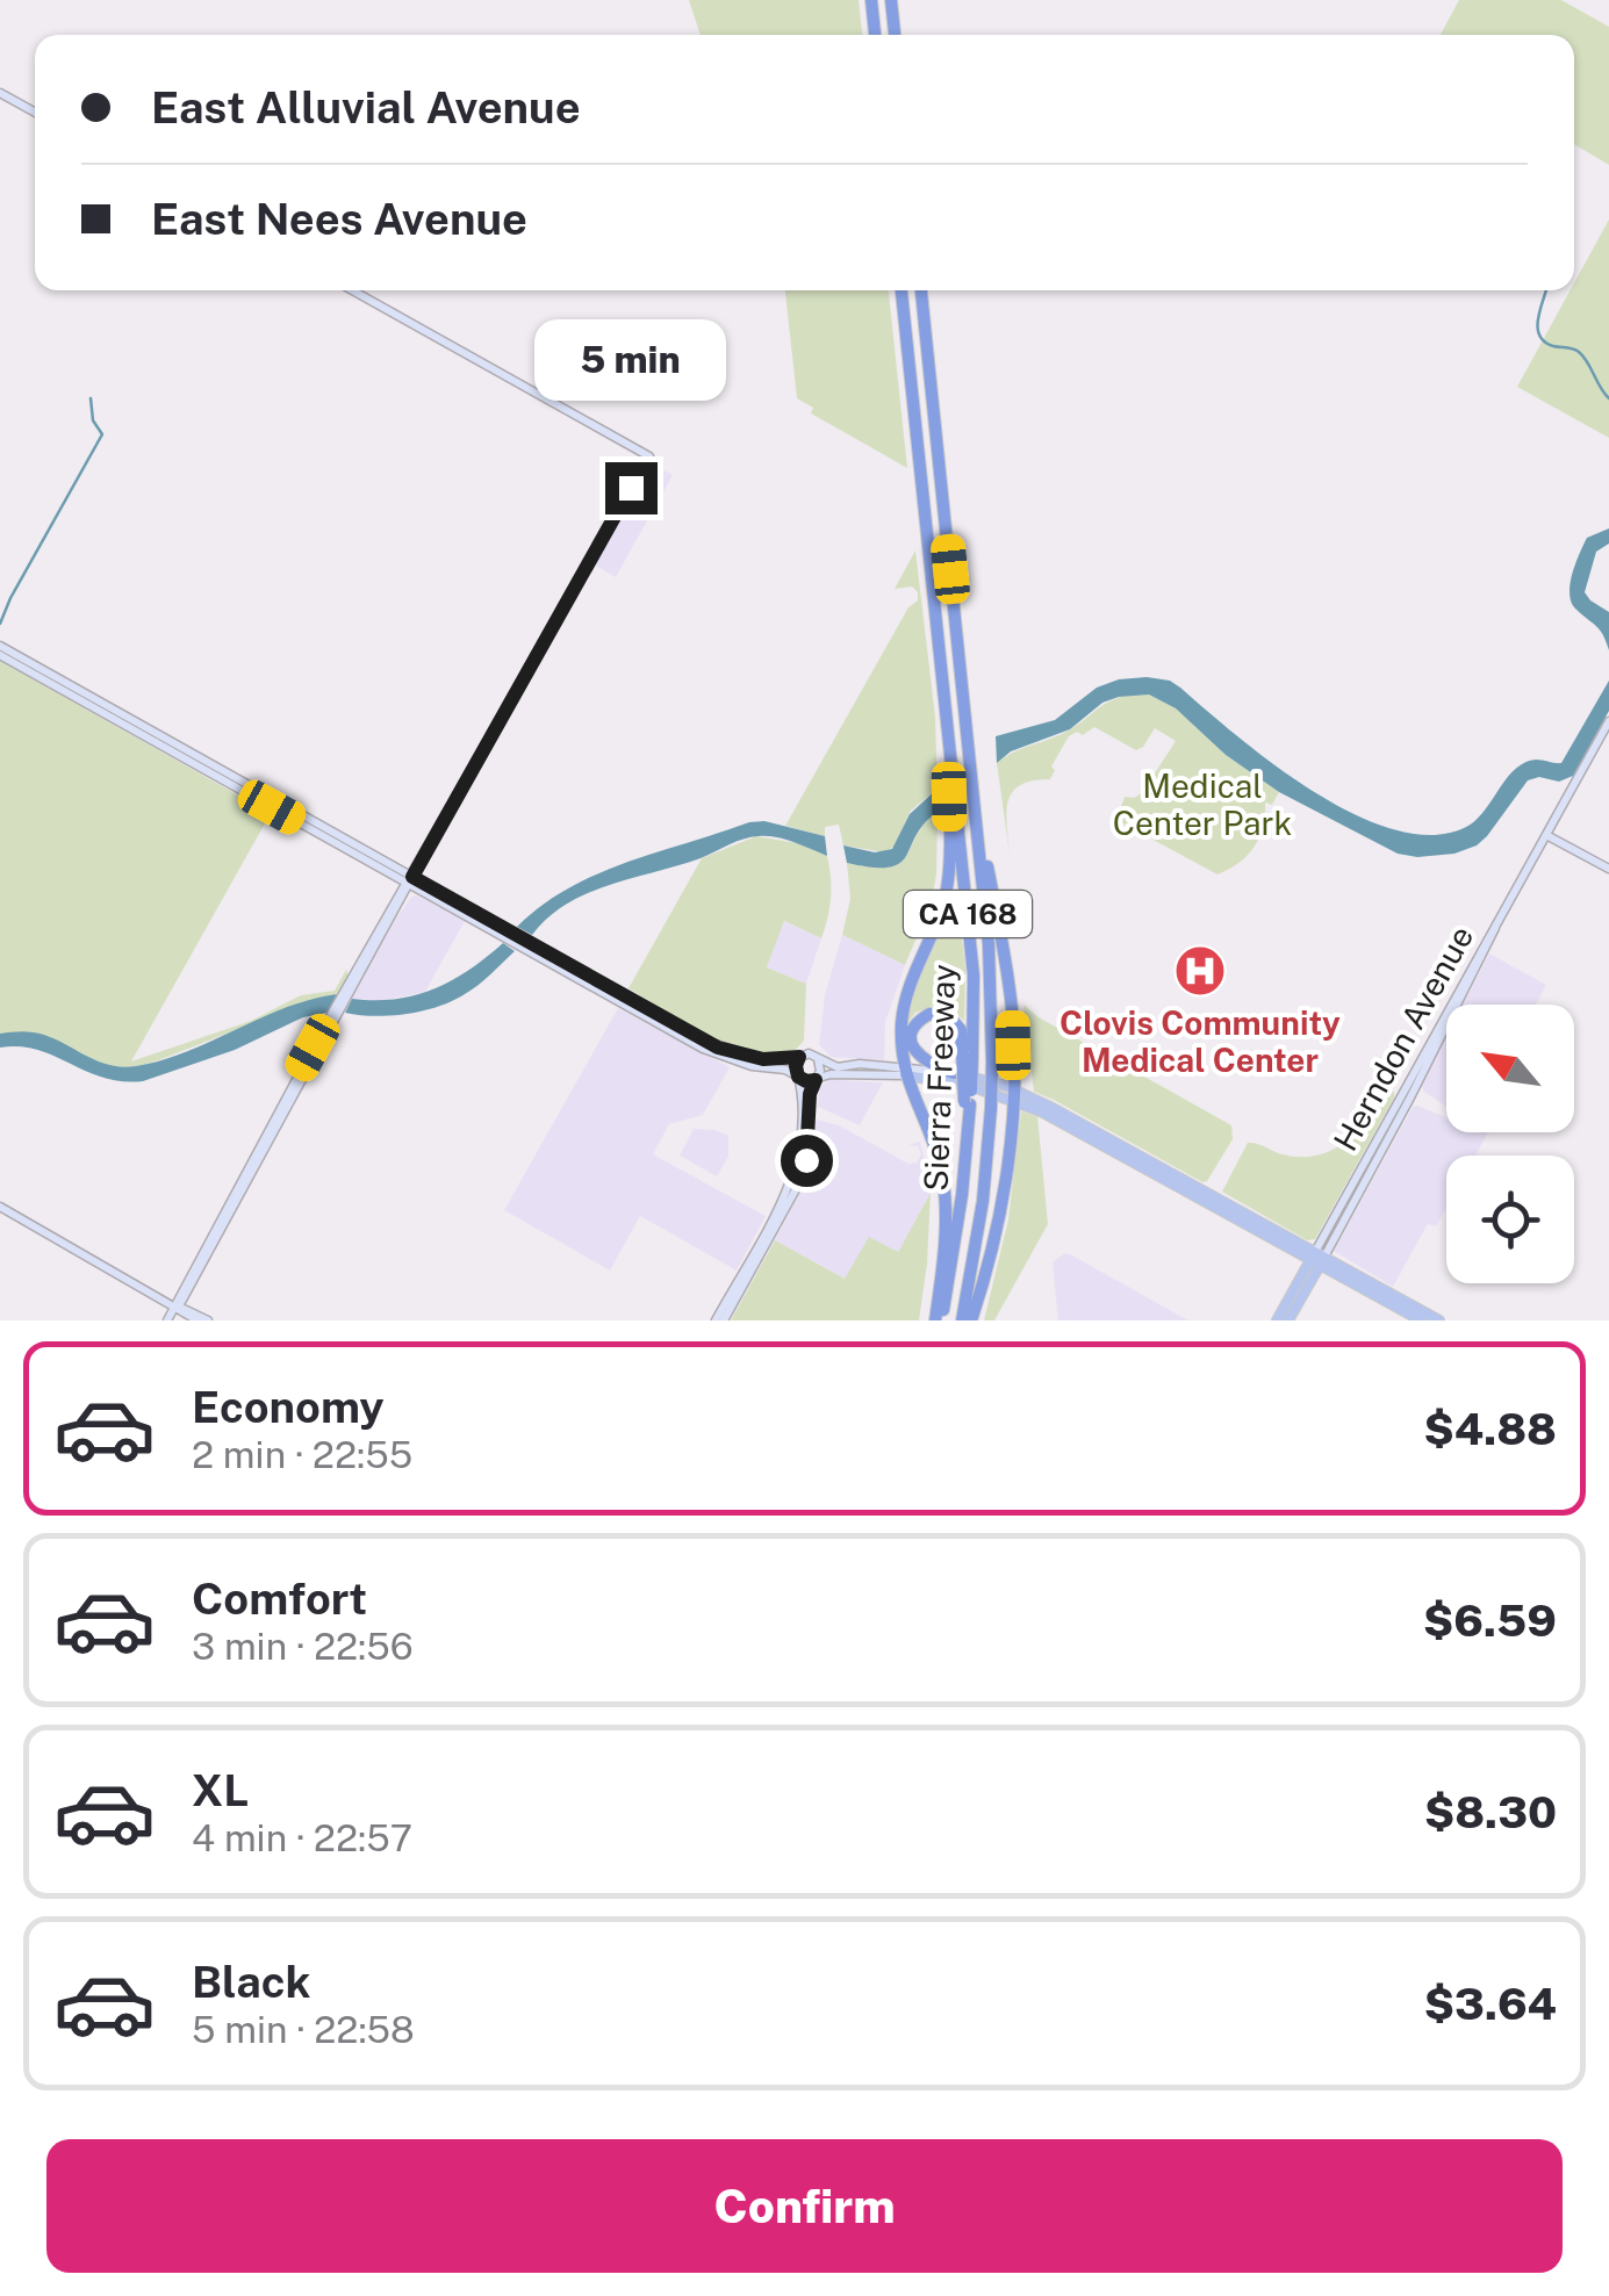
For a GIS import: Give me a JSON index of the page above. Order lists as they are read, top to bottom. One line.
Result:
{"streets":{"highway":["CA 168","Sierra Freeway"],"main road":["Herndon Avenue"]},"parks":["Medical Center Park"],"places":{"hospital":["Clovis Community Medical Center"]},"north":"top left","page":{"banner":["East Alluvial Avenue","East Nees Avenue"],"bubble":"5 min","list":[{"name":"Economy","note":"2 min · 22:55","value":"$4.88"},{"name":"Comfort","note":"3 min · 22:56","value":"$6.59"},{"name":"XL","note":"4 min · 22:57","value":"$8.30"},{"name":"Black","note":"5 min · 22:58","value":"$3.64"}],"buttons":"Confirm"}}
